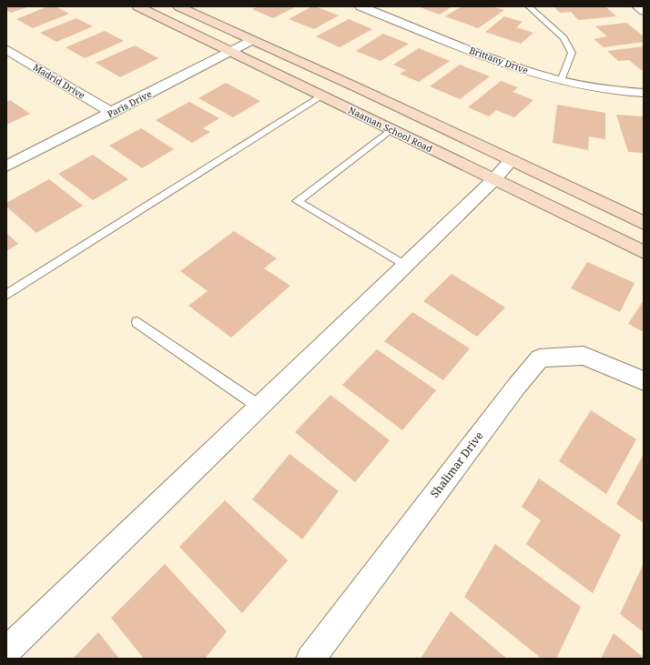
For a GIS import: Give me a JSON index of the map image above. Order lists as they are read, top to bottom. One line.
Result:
{"streets":{"main road":["Naaman School Road"],"street":["Brittany Drive","Madrid Drive","Paris Drive","Shalimar Drive"]},"crossings":[["Madrid Drive","Paris Drive"],["Paris Drive","Naaman School Road"]]}
